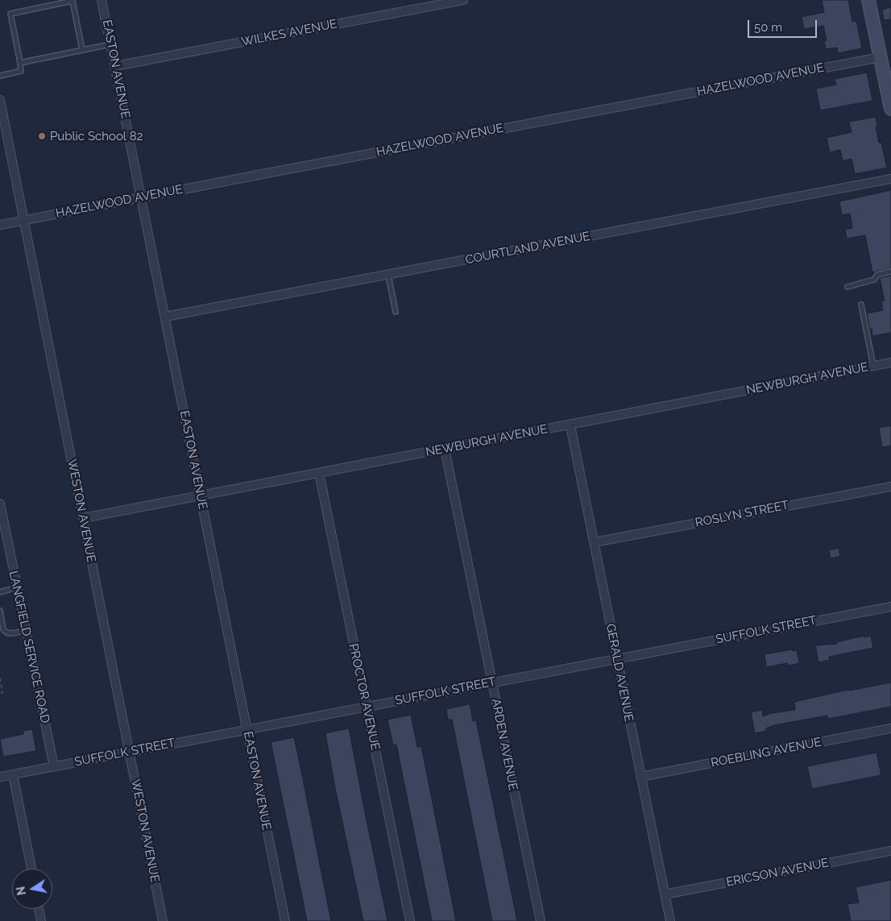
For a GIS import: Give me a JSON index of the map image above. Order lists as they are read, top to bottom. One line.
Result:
{"streets":{"street":["WILKES AVENUE","EASTON AVENUE","HAZELWOOD AVENUE","COURTLAND AVENUE","NEWBURGH AVENUE","WESTON AVENUE","ROSLYN STREET","SUFFOLK STREET","LANGFIELD SERVICE ROAD","GERALD AVENUE","PROCTOR AVENUE","ARDEN AVENUE","ROEBLING AVENUE","ERICSON AVENUE"]},"crossings":[["WILKES AVENUE","EASTON AVENUE"],["EASTON AVENUE","HAZELWOOD AVENUE"],["EASTON AVENUE","COURTLAND AVENUE"],["EASTON AVENUE","NEWBURGH AVENUE"],["EASTON AVENUE","SUFFOLK STREET"],["HAZELWOOD AVENUE","WESTON AVENUE"],["NEWBURGH AVENUE","WESTON AVENUE"],["NEWBURGH AVENUE","GERALD AVENUE"],["NEWBURGH AVENUE","PROCTOR AVENUE"],["NEWBURGH AVENUE","ARDEN AVENUE"],["WESTON AVENUE","SUFFOLK STREET"],["ROSLYN STREET","GERALD AVENUE"],["SUFFOLK STREET","LANGFIELD SERVICE ROAD"],["SUFFOLK STREET","GERALD AVENUE"],["SUFFOLK STREET","PROCTOR AVENUE"],["SUFFOLK STREET","ARDEN AVENUE"],["GERALD AVENUE","ROEBLING AVENUE"],["GERALD AVENUE","ERICSON AVENUE"]],"places":["Public School 82"],"scale_bar":"50 m","north":"left"}
